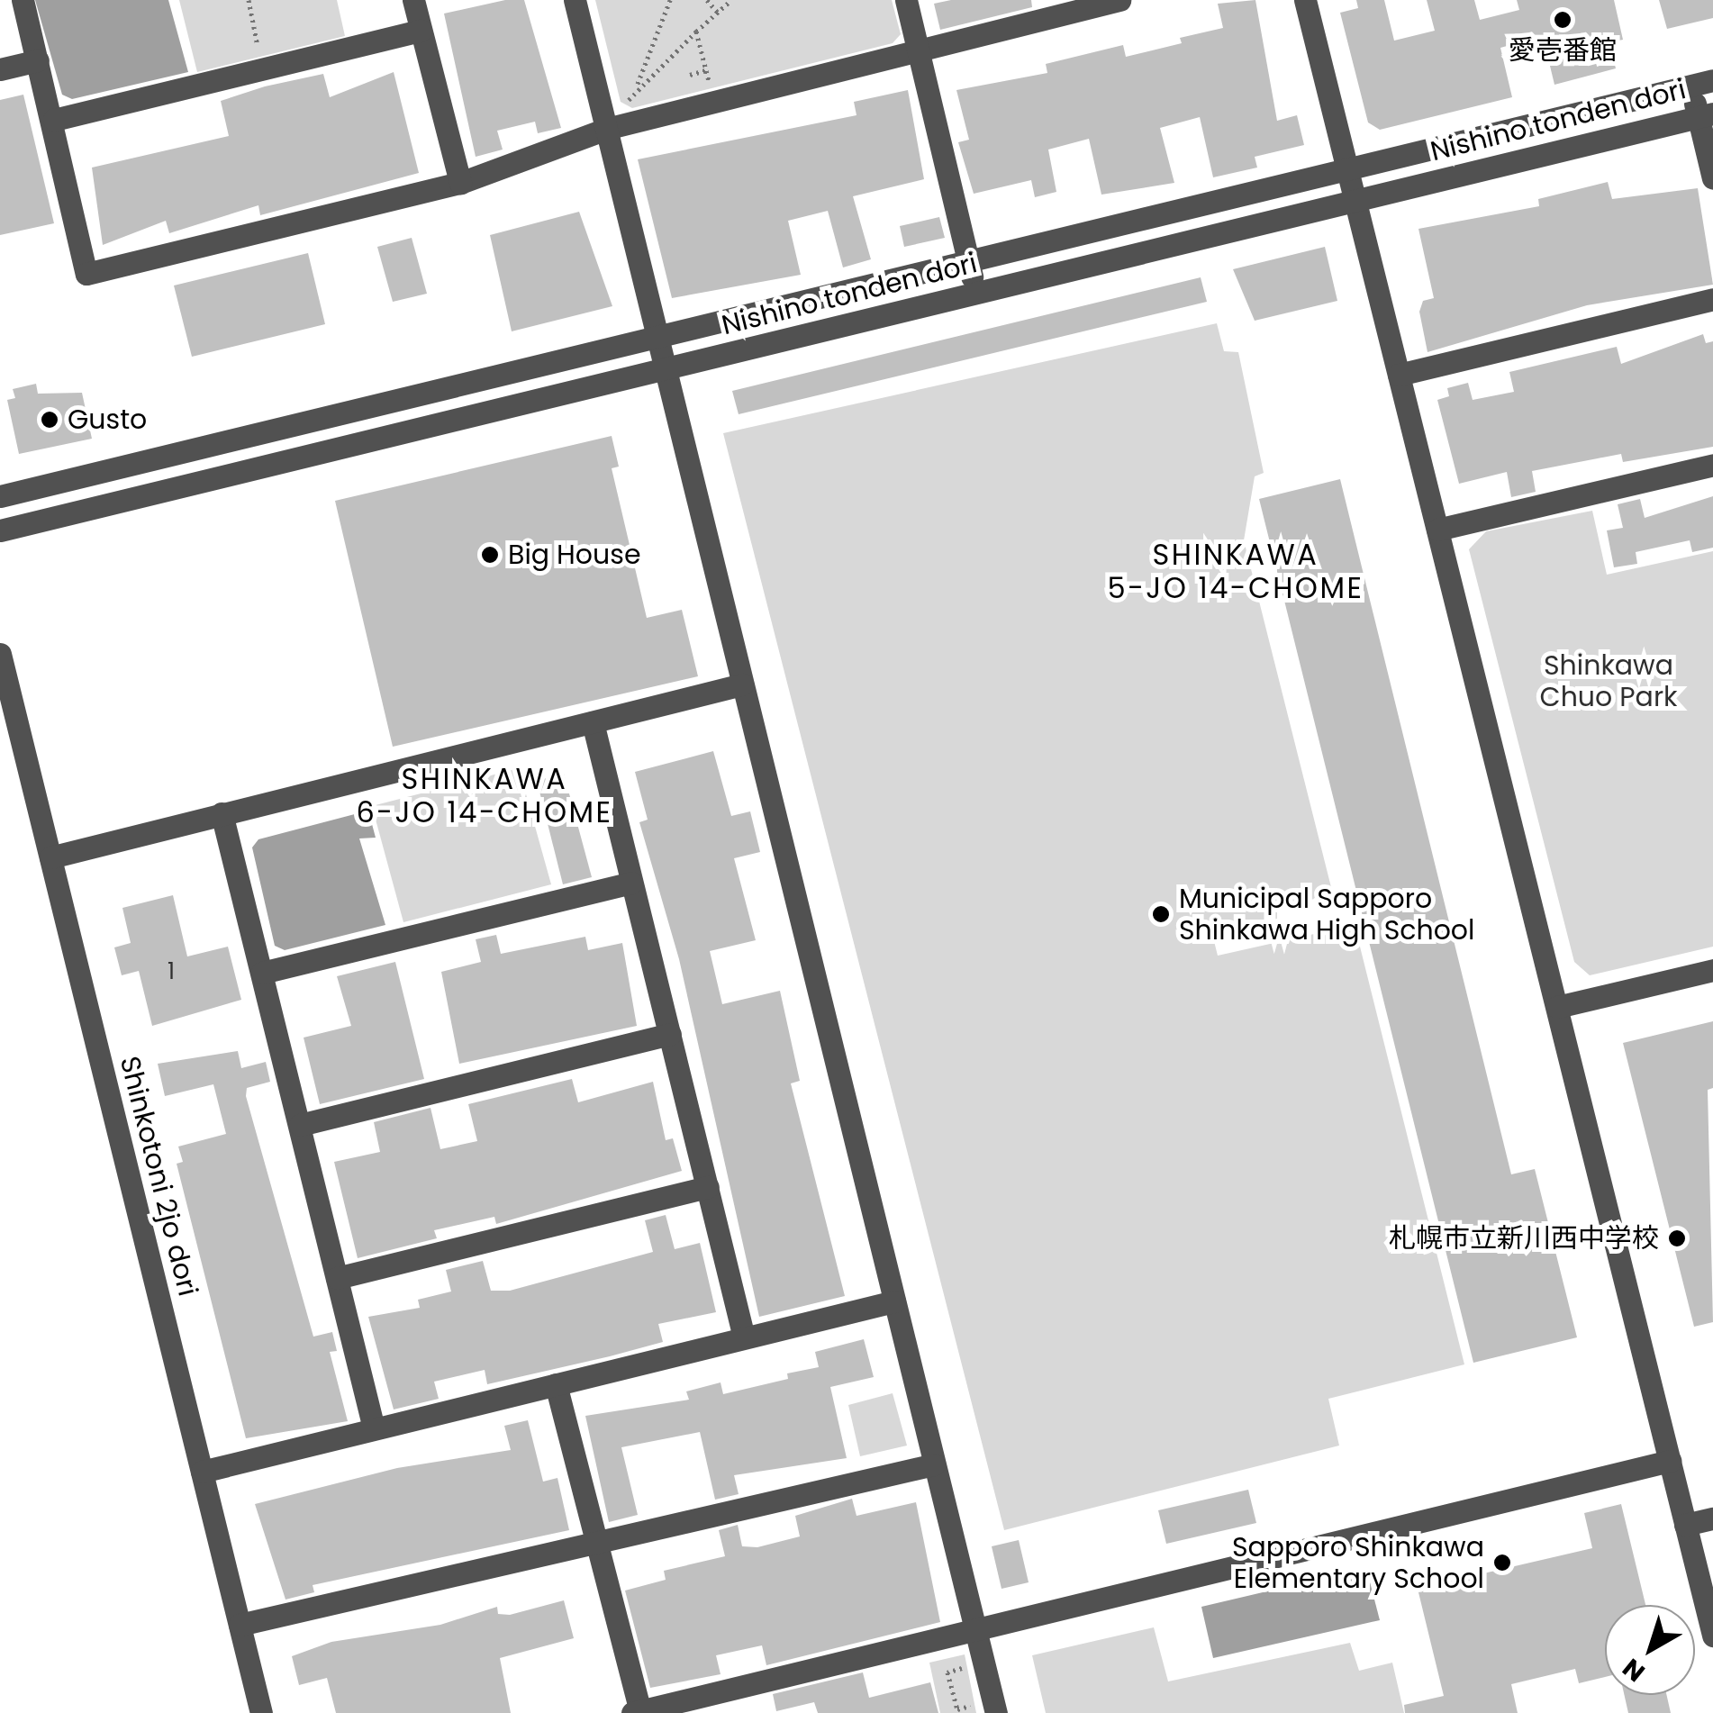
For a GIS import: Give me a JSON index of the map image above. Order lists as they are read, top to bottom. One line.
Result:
{"streets":{"street":["Nishino tonden dori","Shinkotoni 2jo dori"]},"districts":["SHINKAWA 5-JO 14-CHOME","SHINKAWA 6-JO 14-CHOME"],"parks":["Shinkawa Chuo Park"],"places":["愛壱番館","Gusto","Big House","Municipal Sapporo Shinkawa High School","札幌市立新川西中学校","Sapporo Shinkawa Elementary School"],"house_numbers":["1"],"north":"bottom left"}
